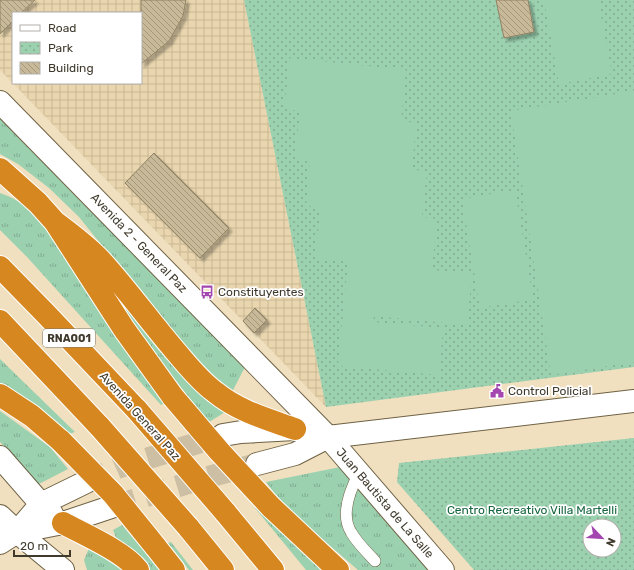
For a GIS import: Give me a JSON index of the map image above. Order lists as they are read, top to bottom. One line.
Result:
{"streets":{"highway":["RNA001","Avenida General Paz"],"main road":["Avenida 2 - General Paz","Juan Bautista de La Salle"]},"crossings":[["Avenida 2 - General Paz","Juan Bautista de La Salle"]],"parks":["Centro Recreativo Villa Martelli"],"places":{"bus stop":["Constituyentes"],"public building":["Control Policial"]},"legend":["Road","Park","Building"],"scale_bar":"20 m","north":"bottom right"}
